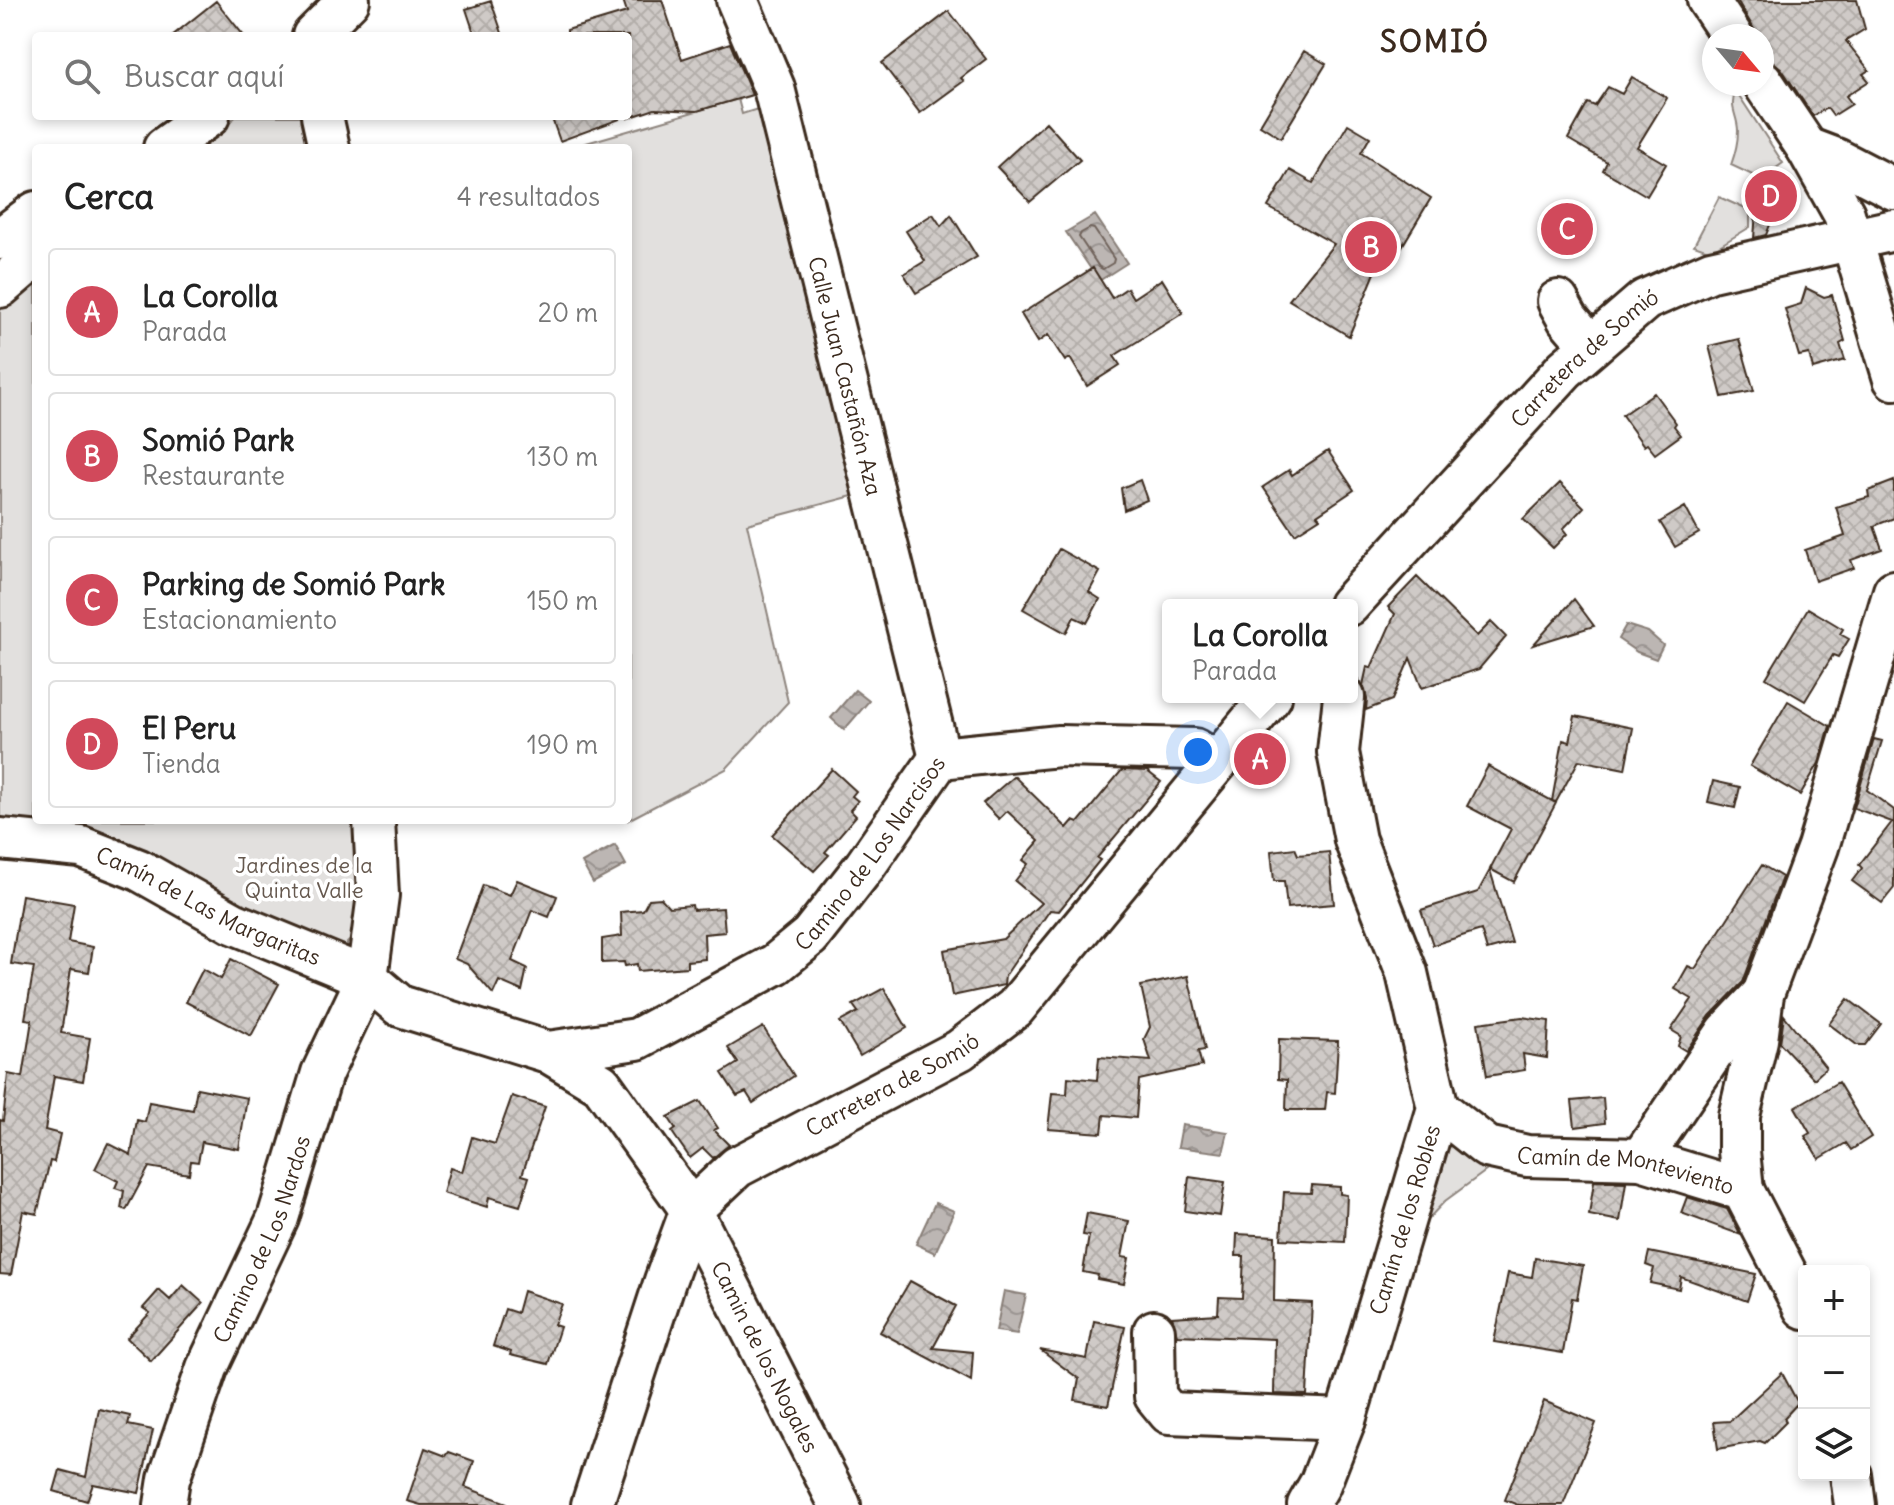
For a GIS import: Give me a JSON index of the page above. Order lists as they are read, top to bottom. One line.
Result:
{"streets":{"street":["Carretera de Somió","Calle Juan Castañón Aza","Camino de Los Narcisos","Camín de Las Margaritas","Camín de Monteviento","Camín de los Robles","Camino de Los Nardos","Camin de los Nogales"]},"crossings":[["Carretera de Somió","Camino de Los Narcisos"],["Carretera de Somió","Camin de los Nogales"],["Calle Juan Castañón Aza","Camino de Los Narcisos"],["Camino de Los Narcisos","Camín de Las Margaritas"],["Camino de Los Narcisos","Camin de los Nogales"],["Camín de Las Margaritas","Camino de Los Nardos"],["Camín de Las Margaritas","Camin de los Nogales"],["Camín de Monteviento","Camín de los Robles"]],"districts":["SOMIÓ"],"parks":["Jardines de la Quinta Valle"],"north":"bottom right","page":{"search":"Buscar aquí","heading":["Cerca","4 resultados"],"pins":["D","C","B","A"],"list":[{"mark":"A","name":"La Corolla","note":"Parada","value":"20 m"},{"mark":"B","name":"Somió Park","note":"Restaurante","value":"130 m"},{"mark":"C","name":"Parking de Somió Park","note":"Estacionamiento","value":"150 m"},{"mark":"D","name":"El Peru","note":"Tienda","value":"190 m"}],"popup":["La Corolla","Parada"],"map_buttons":["+","−"]}}
